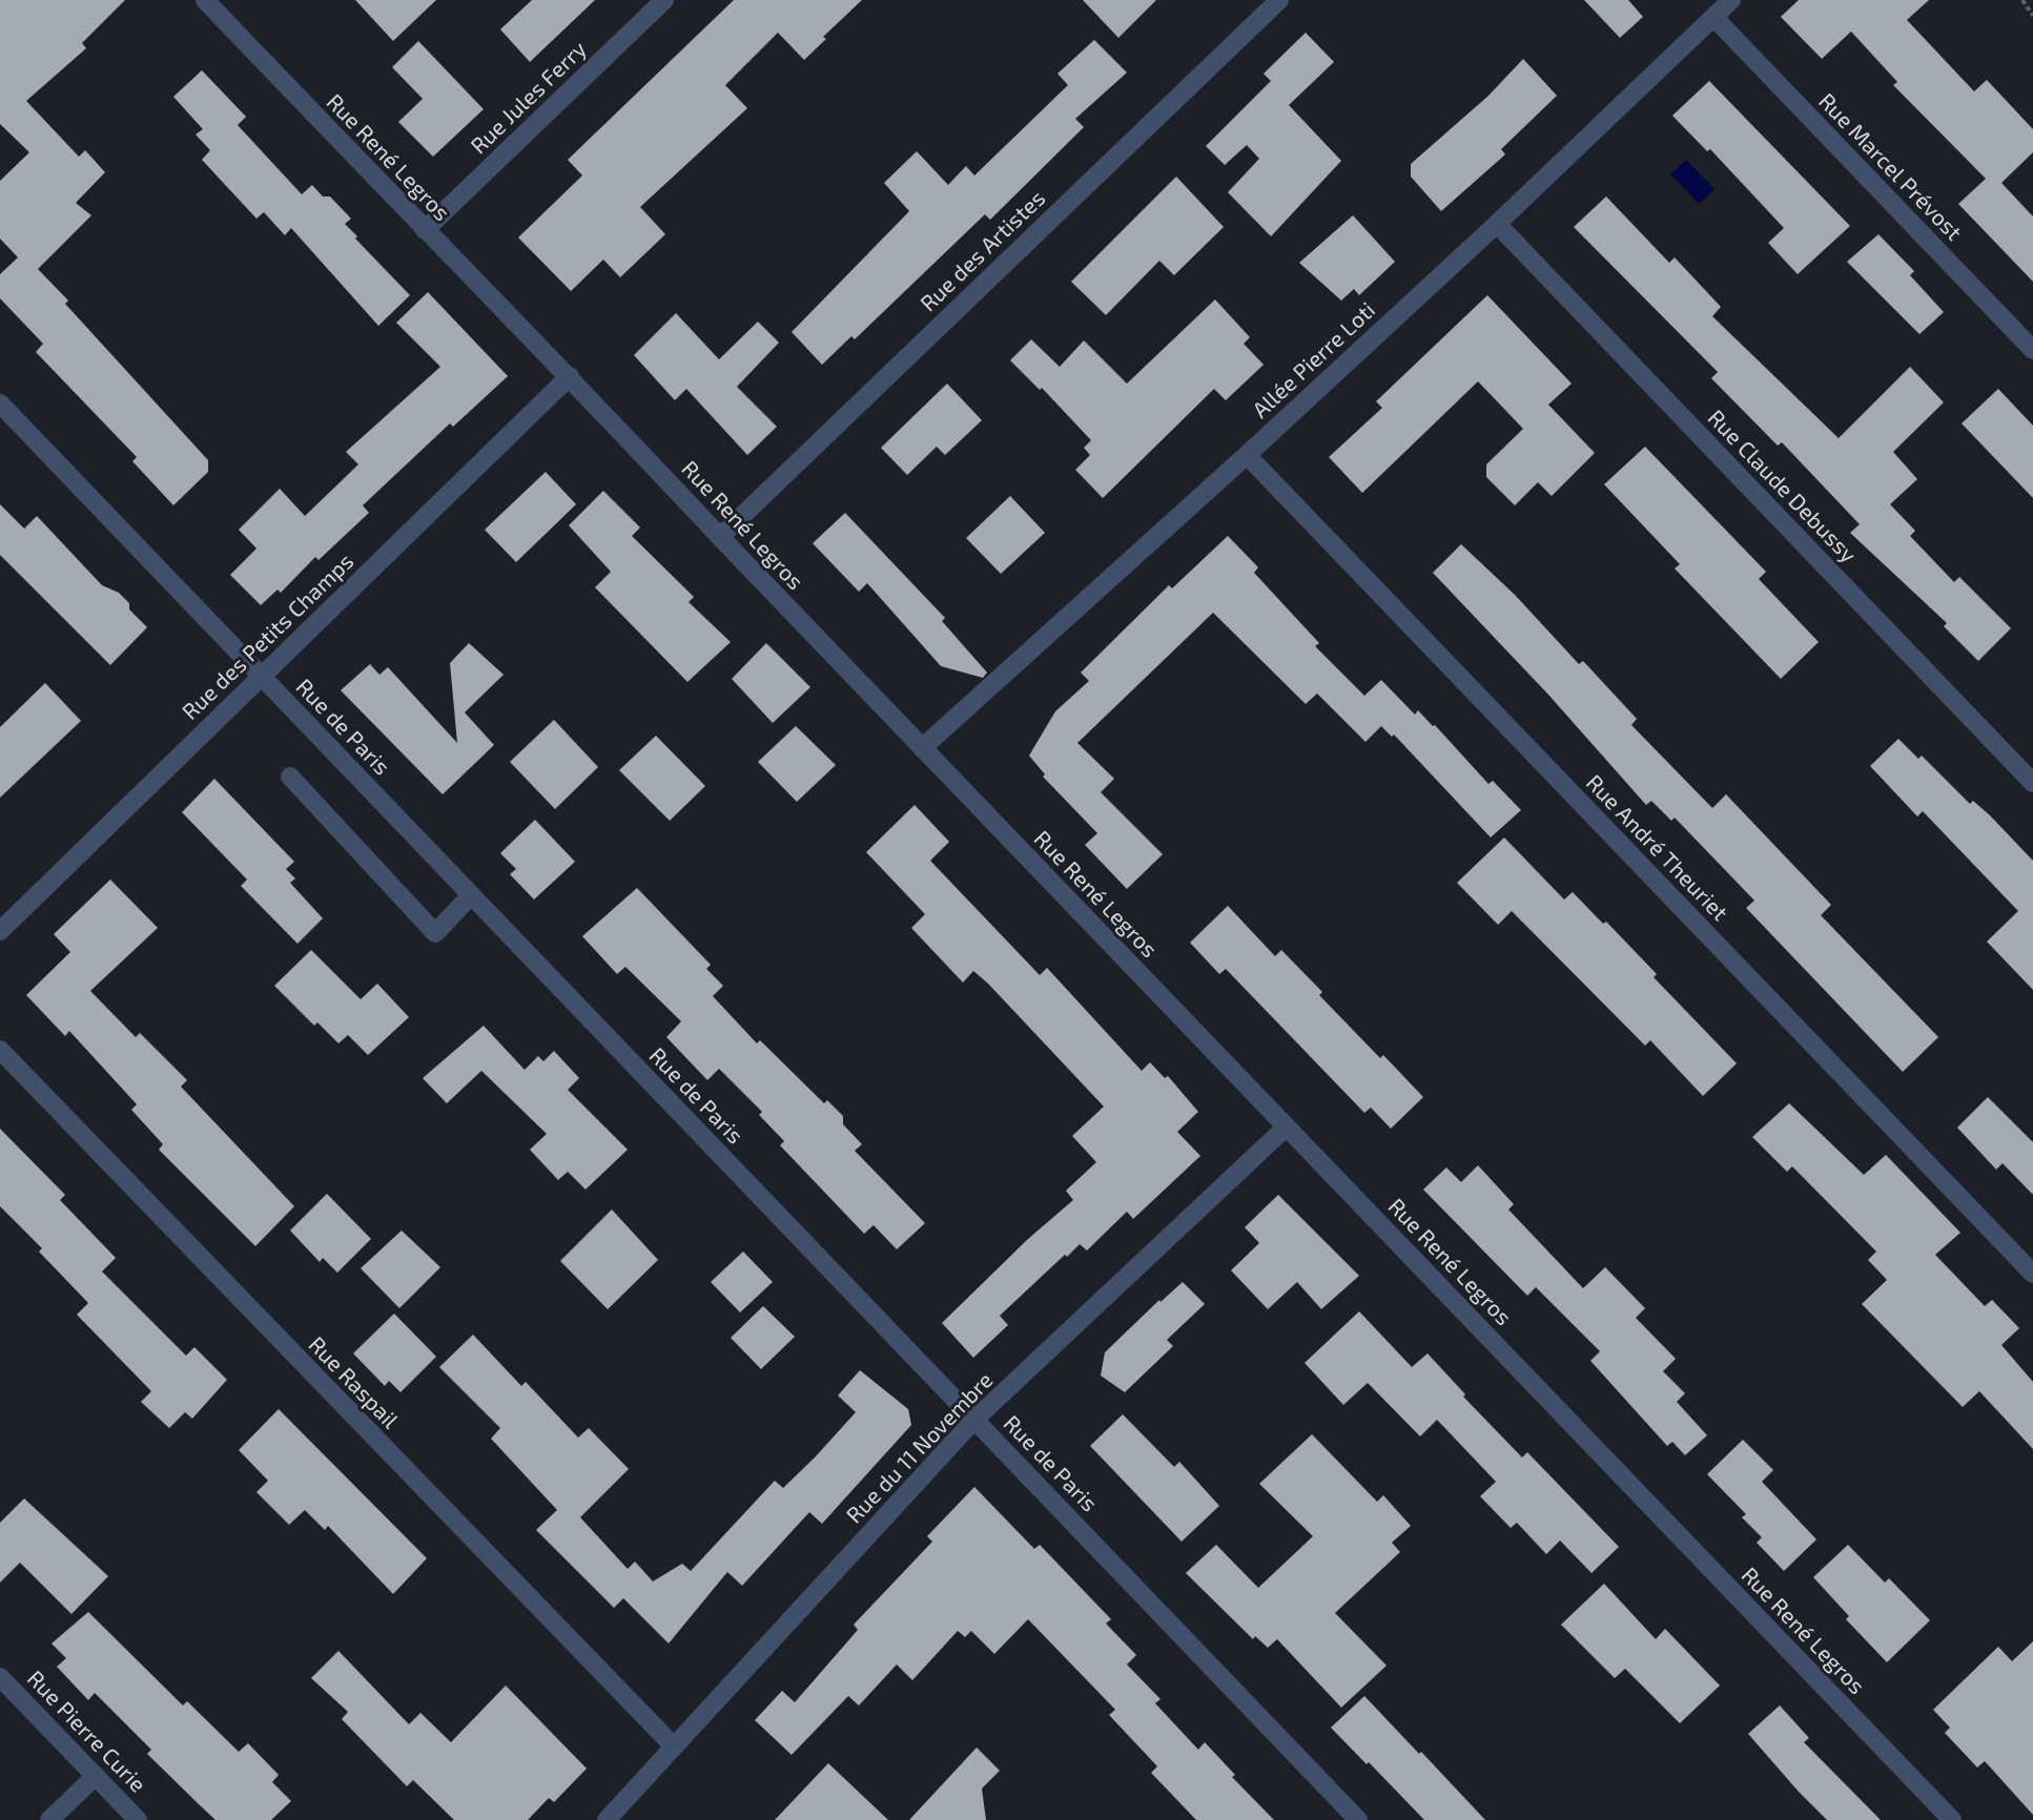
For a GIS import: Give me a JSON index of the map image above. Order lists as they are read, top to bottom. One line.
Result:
{"streets":{"street":["Rue Jules Ferry","Rue René Legros","Rue Marcel Prévost","Rue des Artistes","Allée Pierre Loti","Rue Claude Debussy","Rue des Petits Champs","Rue de Paris","Rue André Theuriet","Rue Raspail","Rue du 11 Novembre","Rue Pierre Curie"]},"crossings":[["Rue Jules Ferry","Rue René Legros"],["Rue René Legros","Rue des Artistes"],["Rue René Legros","Allée Pierre Loti"],["Rue René Legros","Rue des Petits Champs"],["Rue René Legros","Rue du 11 Novembre"],["Rue Marcel Prévost","Allée Pierre Loti"],["Allée Pierre Loti","Rue Claude Debussy"],["Allée Pierre Loti","Rue André Theuriet"],["Rue des Petits Champs","Rue de Paris"],["Rue de Paris","Rue du 11 Novembre"],["Rue Raspail","Rue du 11 Novembre"]]}
